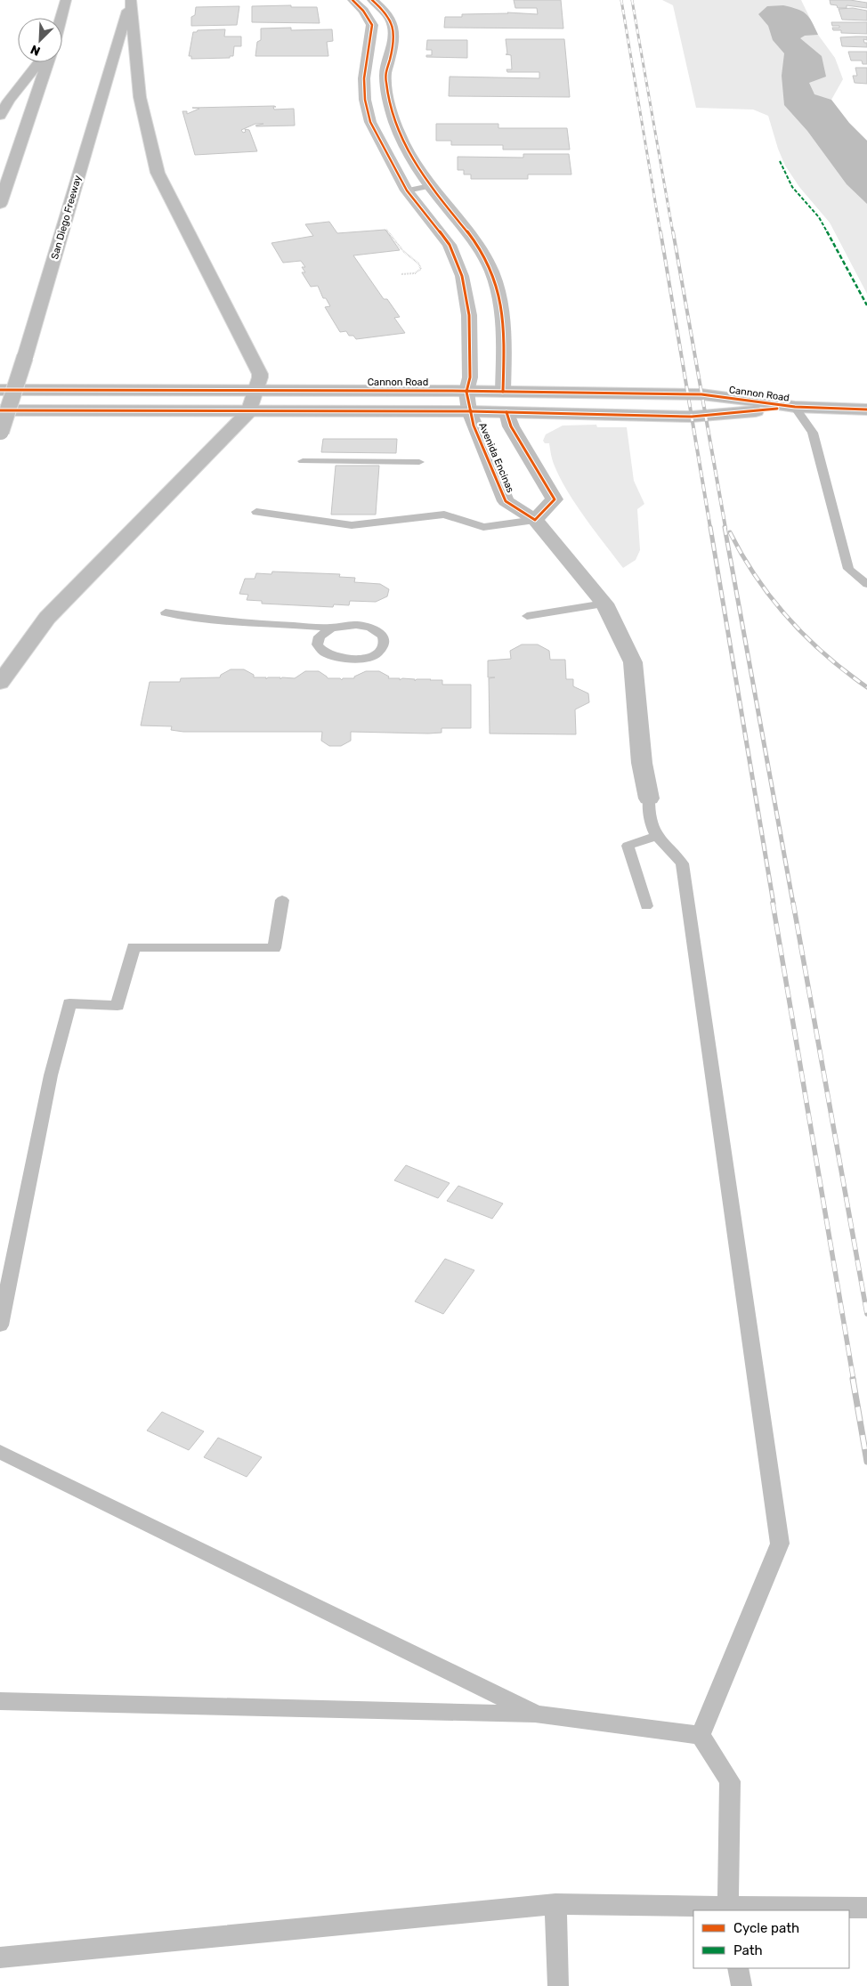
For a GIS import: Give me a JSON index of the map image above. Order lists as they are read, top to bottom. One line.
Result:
{"streets":{"main road":["San Diego Freeway","Cannon Road"],"street":["Avenida Encinas"]},"crossings":[["Cannon Road","Avenida Encinas"]],"legend":["Cycle path","Path"],"north":"bottom left"}
